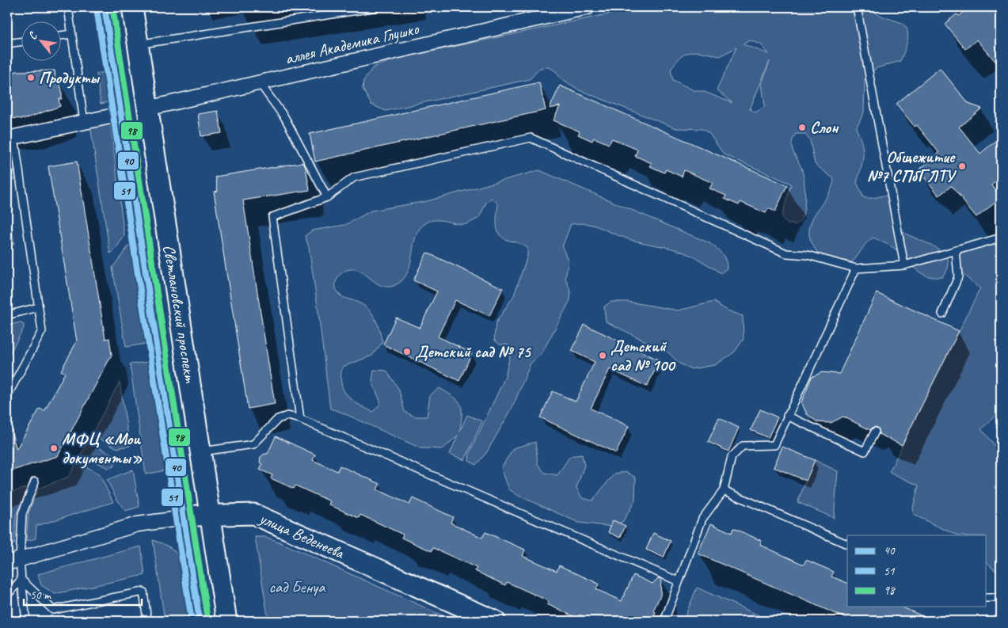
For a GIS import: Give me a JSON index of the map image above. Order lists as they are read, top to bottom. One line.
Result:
{"streets":{"main road":["Светлановский проспект","улица Веденеева"],"street":["аллея Академика Глушко"]},"crossings":[["аллея Академика Глушко","Светлановский проспект"],["Светлановский проспект","улица Веденеева"]],"parks":["сад Бенуа"],"places":["Продукты","Слон","Общежитие №7 СПбГЛТУ","Детский сад № 75","Детский сад № 100","МФЦ «Мои документы»"],"lines":["transit line 40","transit line 98","transit line 51"],"legend":["40","51","98"],"scale_bar":"50 m","north":"top left"}
